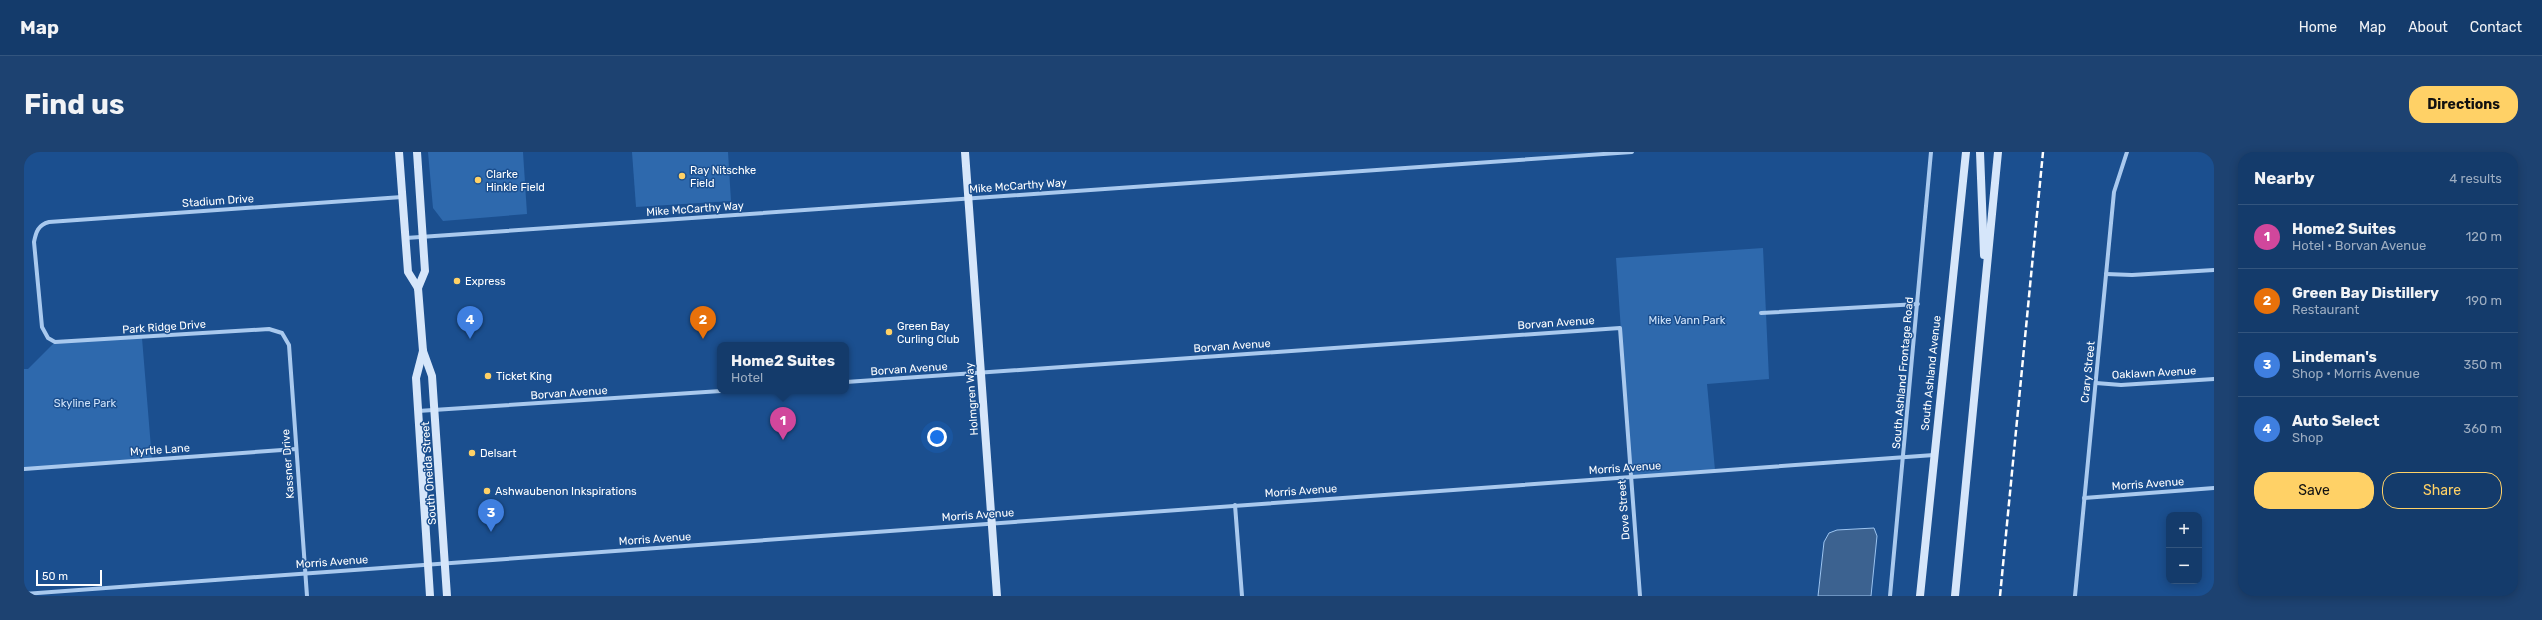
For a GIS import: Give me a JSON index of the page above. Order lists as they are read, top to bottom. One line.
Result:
{"streets":{"street":["Mike McCarthy Way","Stadium Drive","Borvan Avenue","Park Ridge Drive","Crary Street","South Ashland Frontage Road","South Ashland Avenue","Oaklawn Avenue","Holmgren Way","Myrtle Lane","Kassner Drive","Morris Avenue","South Oneida Street","Dove Street"]},"crossings":[["Mike McCarthy Way","Holmgren Way"],["Mike McCarthy Way","South Oneida Street"],["Stadium Drive","Park Ridge Drive"],["Stadium Drive","South Oneida Street"],["Borvan Avenue","Holmgren Way"],["Borvan Avenue","South Oneida Street"],["Borvan Avenue","Dove Street"],["Park Ridge Drive","Kassner Drive"],["Crary Street","Oaklawn Avenue"],["Crary Street","Morris Avenue"],["South Ashland Frontage Road","Morris Avenue"],["South Ashland Avenue","Morris Avenue"],["Holmgren Way","Morris Avenue"],["Myrtle Lane","Kassner Drive"],["Kassner Drive","Morris Avenue"],["Morris Avenue","South Oneida Street"],["Morris Avenue","Dove Street"]],"parks":["Mike Vann Park","Skyline Park"],"places":["Ray Nitschke Field","Clarke Hinkle Field","Express","Green Bay Curling Club","Ticket King","Delsart","Ashwaubenon Inkspirations"],"scale_bar":"50 m","page":{"header":"Map","nav":["Home","Map","About","Contact"],"buttons":["Directions",["Save","Share"]],"title":"Find us","heading":["Nearby","4 results"],"list":[{"mark":"1","name":"Home2 Suites","note":"Hotel · Borvan Avenue","value":"120 m"},{"mark":"2","name":"Green Bay Distillery","note":"Restaurant","value":"190 m"},{"mark":"3","name":"Lindeman's","note":"Shop · Morris Avenue","value":"350 m"},{"mark":"4","name":"Auto Select","note":"Shop","value":"360 m"}],"pins":["2","4","1","3"],"popup":["Home2 Suites","Hotel"],"map_buttons":["+","−"],"scale":"50 m"}}
